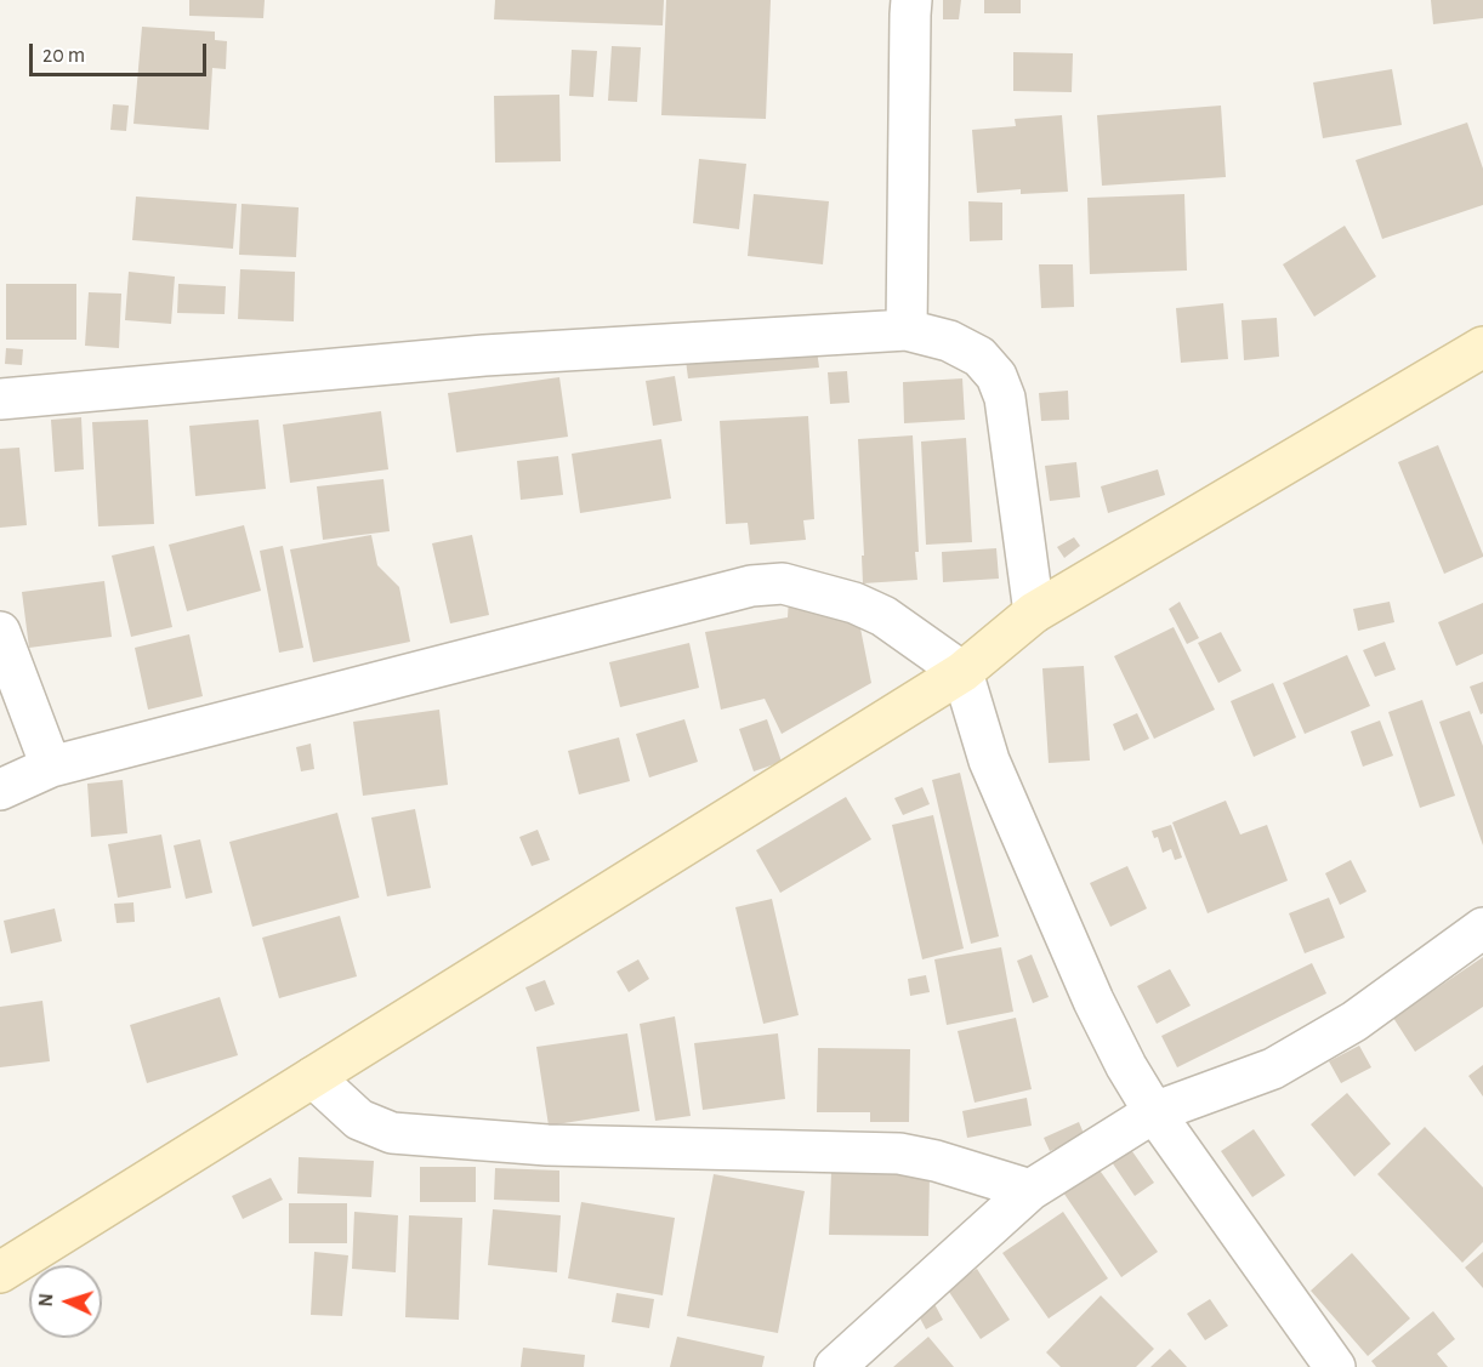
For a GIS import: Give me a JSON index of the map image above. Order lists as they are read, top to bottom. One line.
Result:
{"scale_bar":"20 m","north":"left"}
